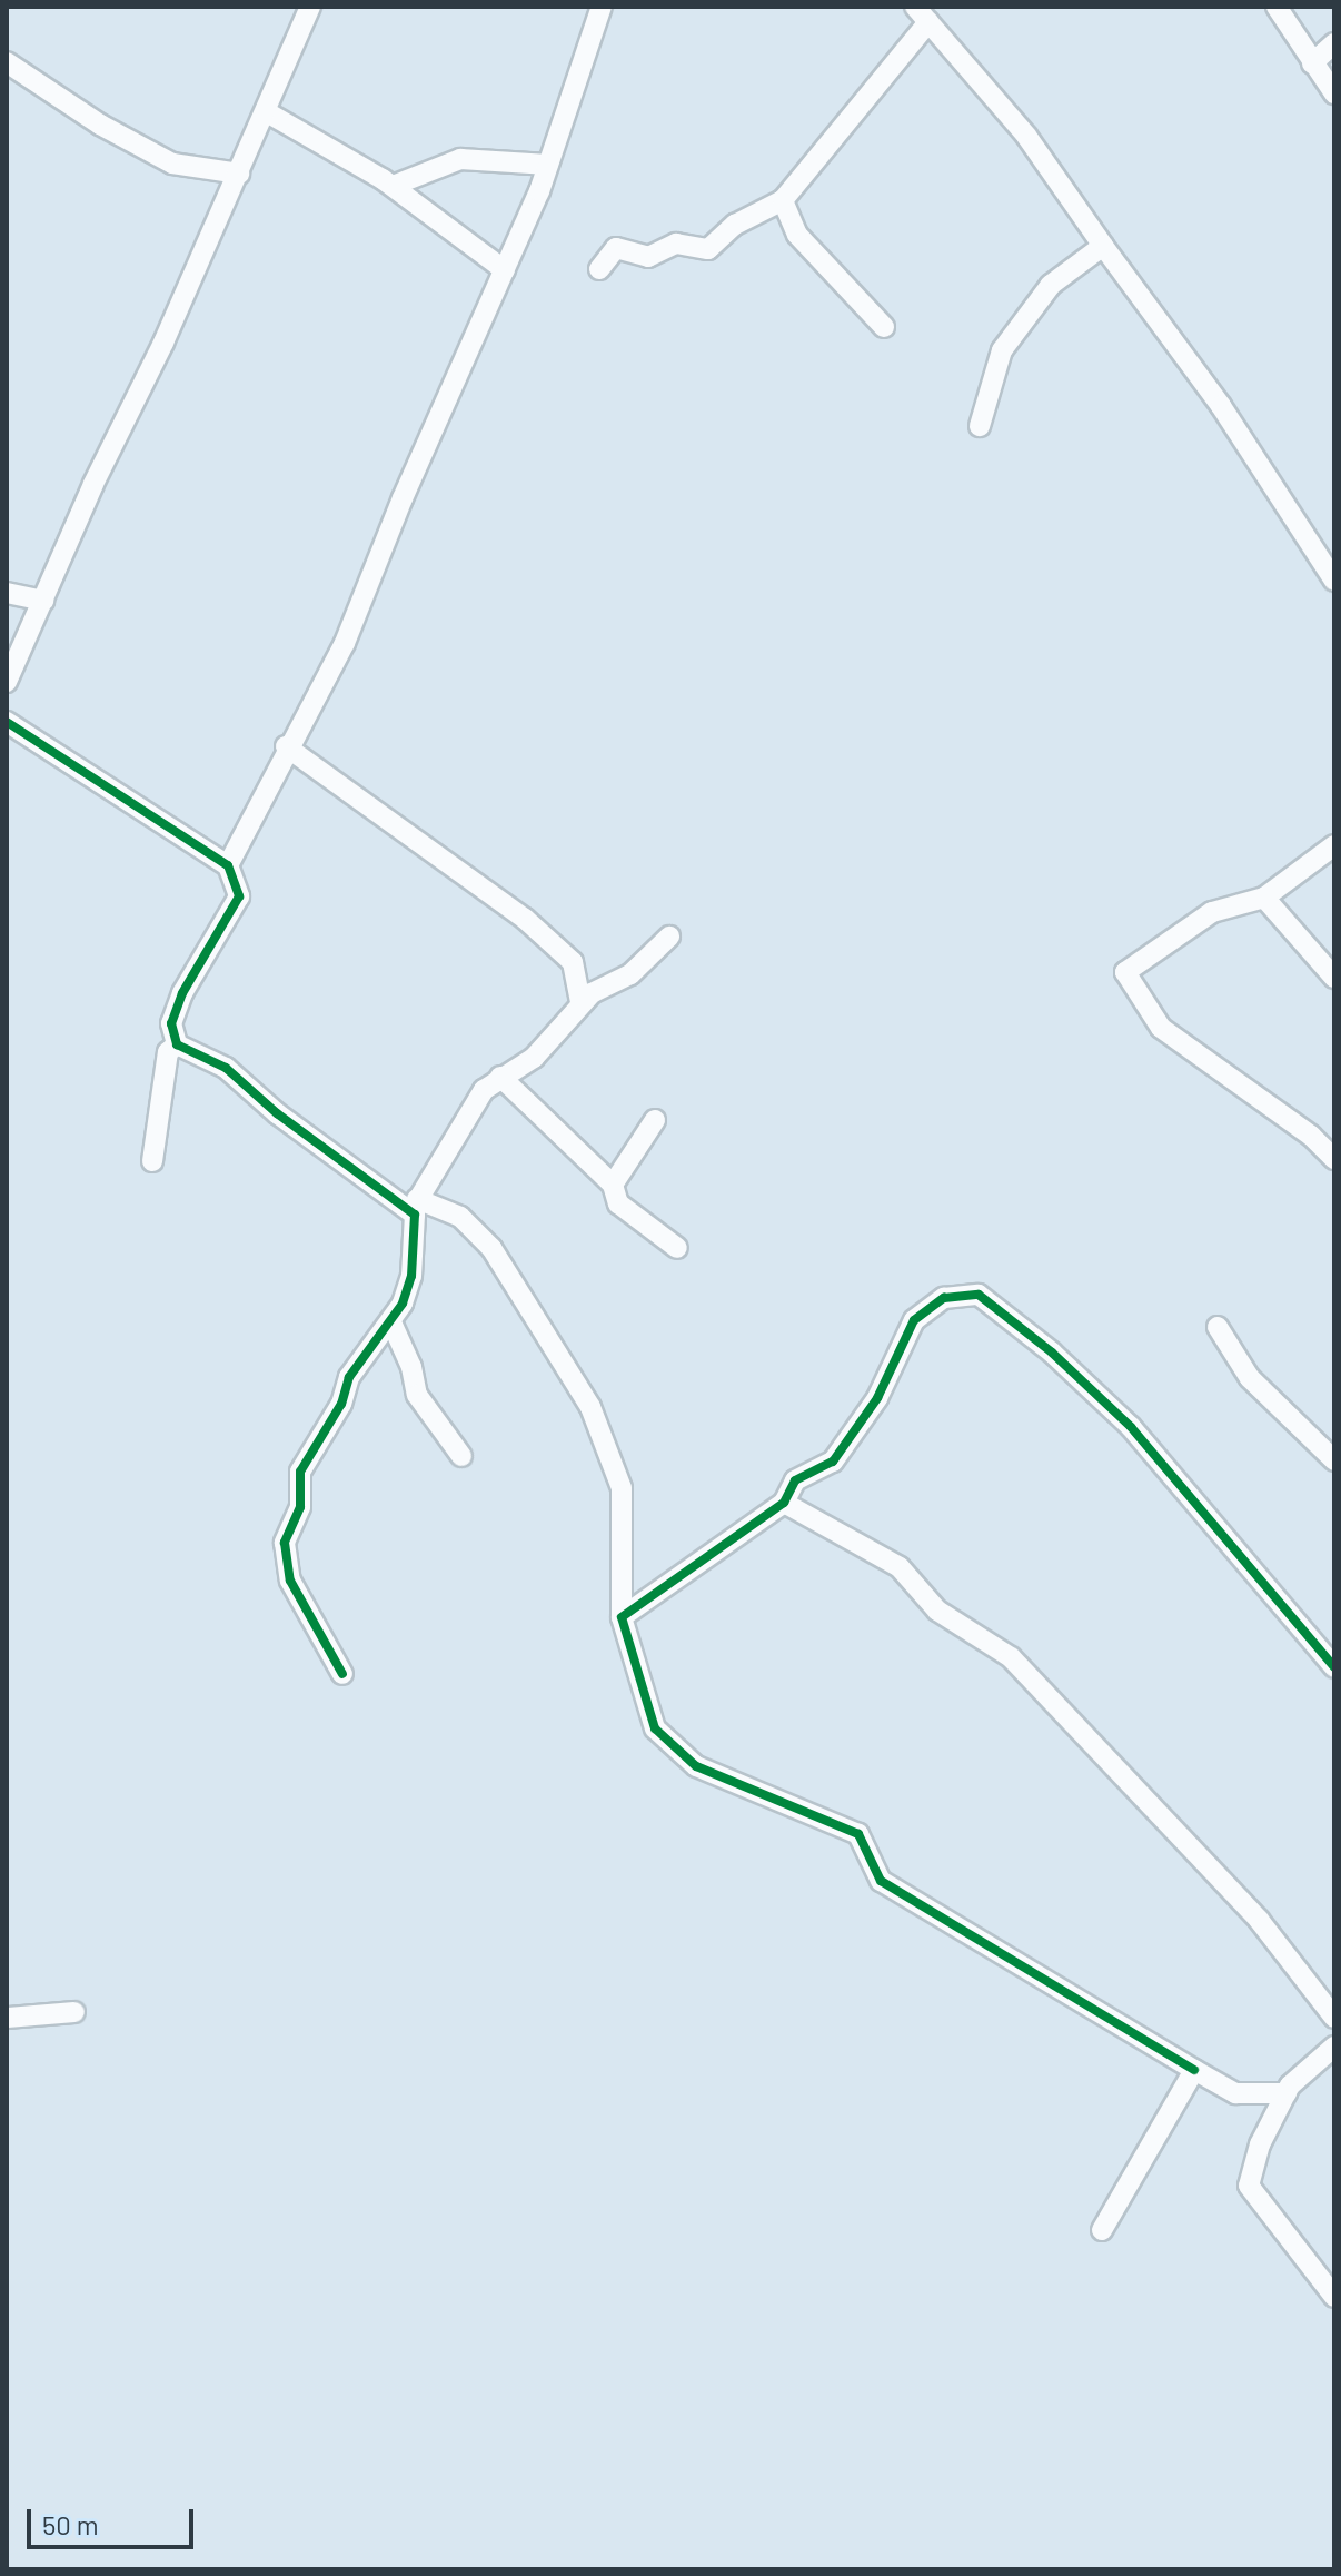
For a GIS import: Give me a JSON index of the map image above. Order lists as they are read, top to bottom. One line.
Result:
{"scale_bar":"50 m"}
